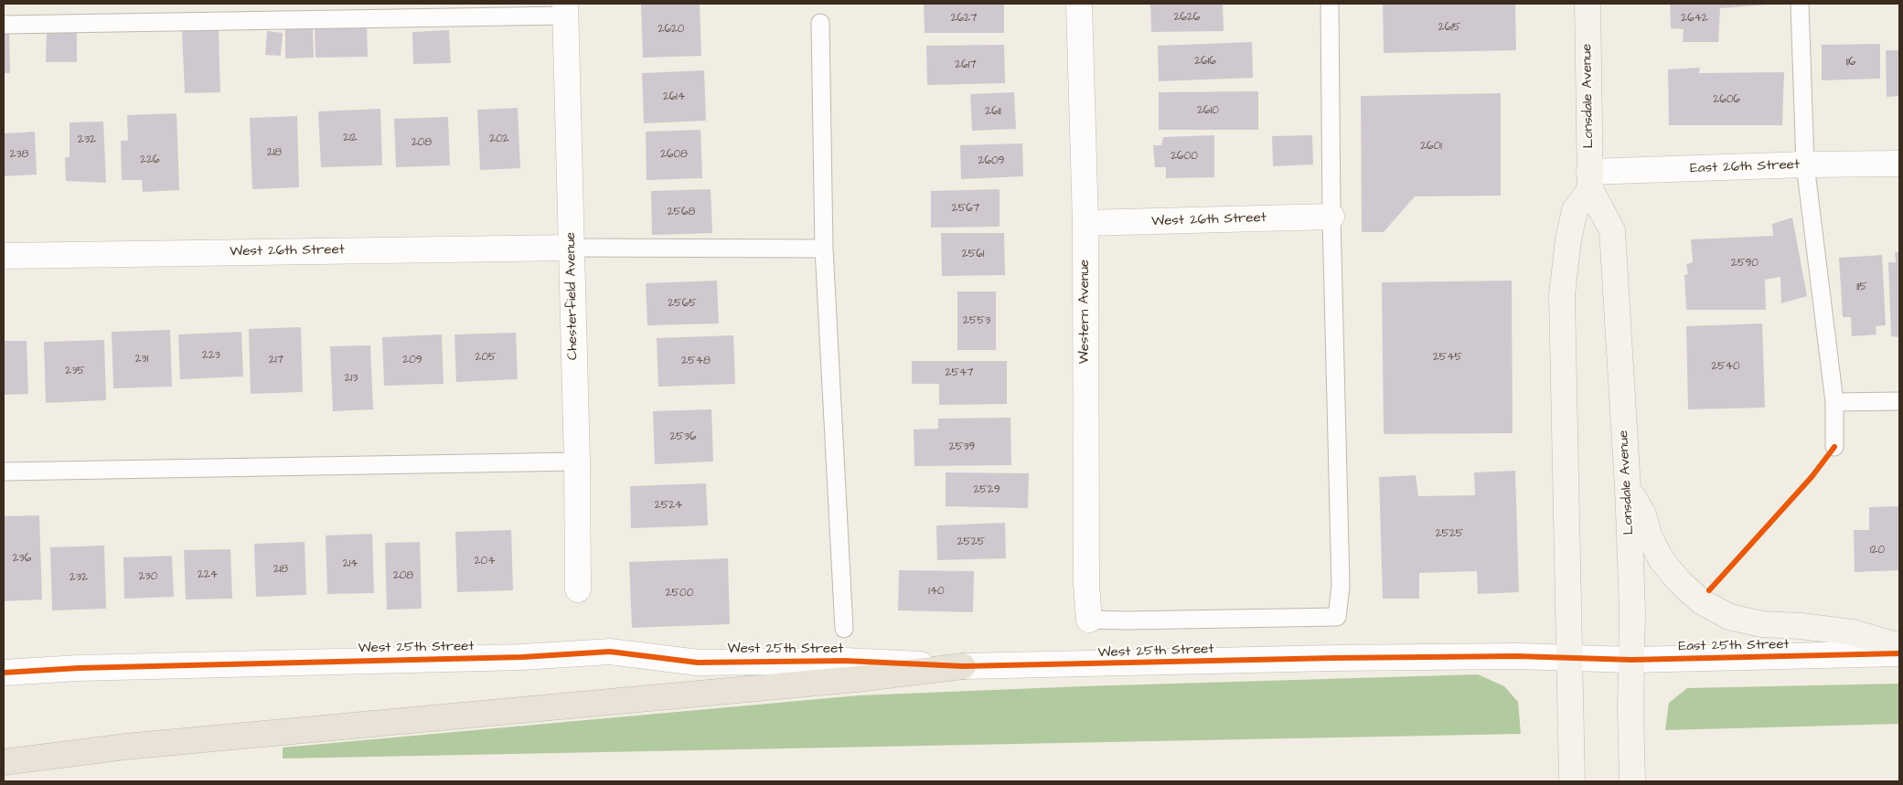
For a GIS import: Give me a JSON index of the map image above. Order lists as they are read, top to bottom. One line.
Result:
{"streets":{"main road":["Lonsdale Avenue"],"street":["East 26th Street","West 26th Street","Chesterfield Avenue","Western Avenue","East 25th Street","West 25th Street"]},"crossings":[["Lonsdale Avenue","East 26th Street"],["Lonsdale Avenue","East 25th Street"],["West 26th Street","Chesterfield Avenue"],["West 26th Street","Western Avenue"],["East 25th Street","West 25th Street"]],"house_numbers":["2626","2627","2642","2615","2620","2616","116","2617","2614","2606","2610","2611","212","202","232","208","2601","218","238","2608","2600","226","2609","2567","2568","2561","2590","115","2565","2553","223","205","2545","231","217","209","2548","2540","235","2547","213","2536","2539","2529","2524","2525","2525","120","236","204","214","218","224","208","230","232","140","2500"]}
